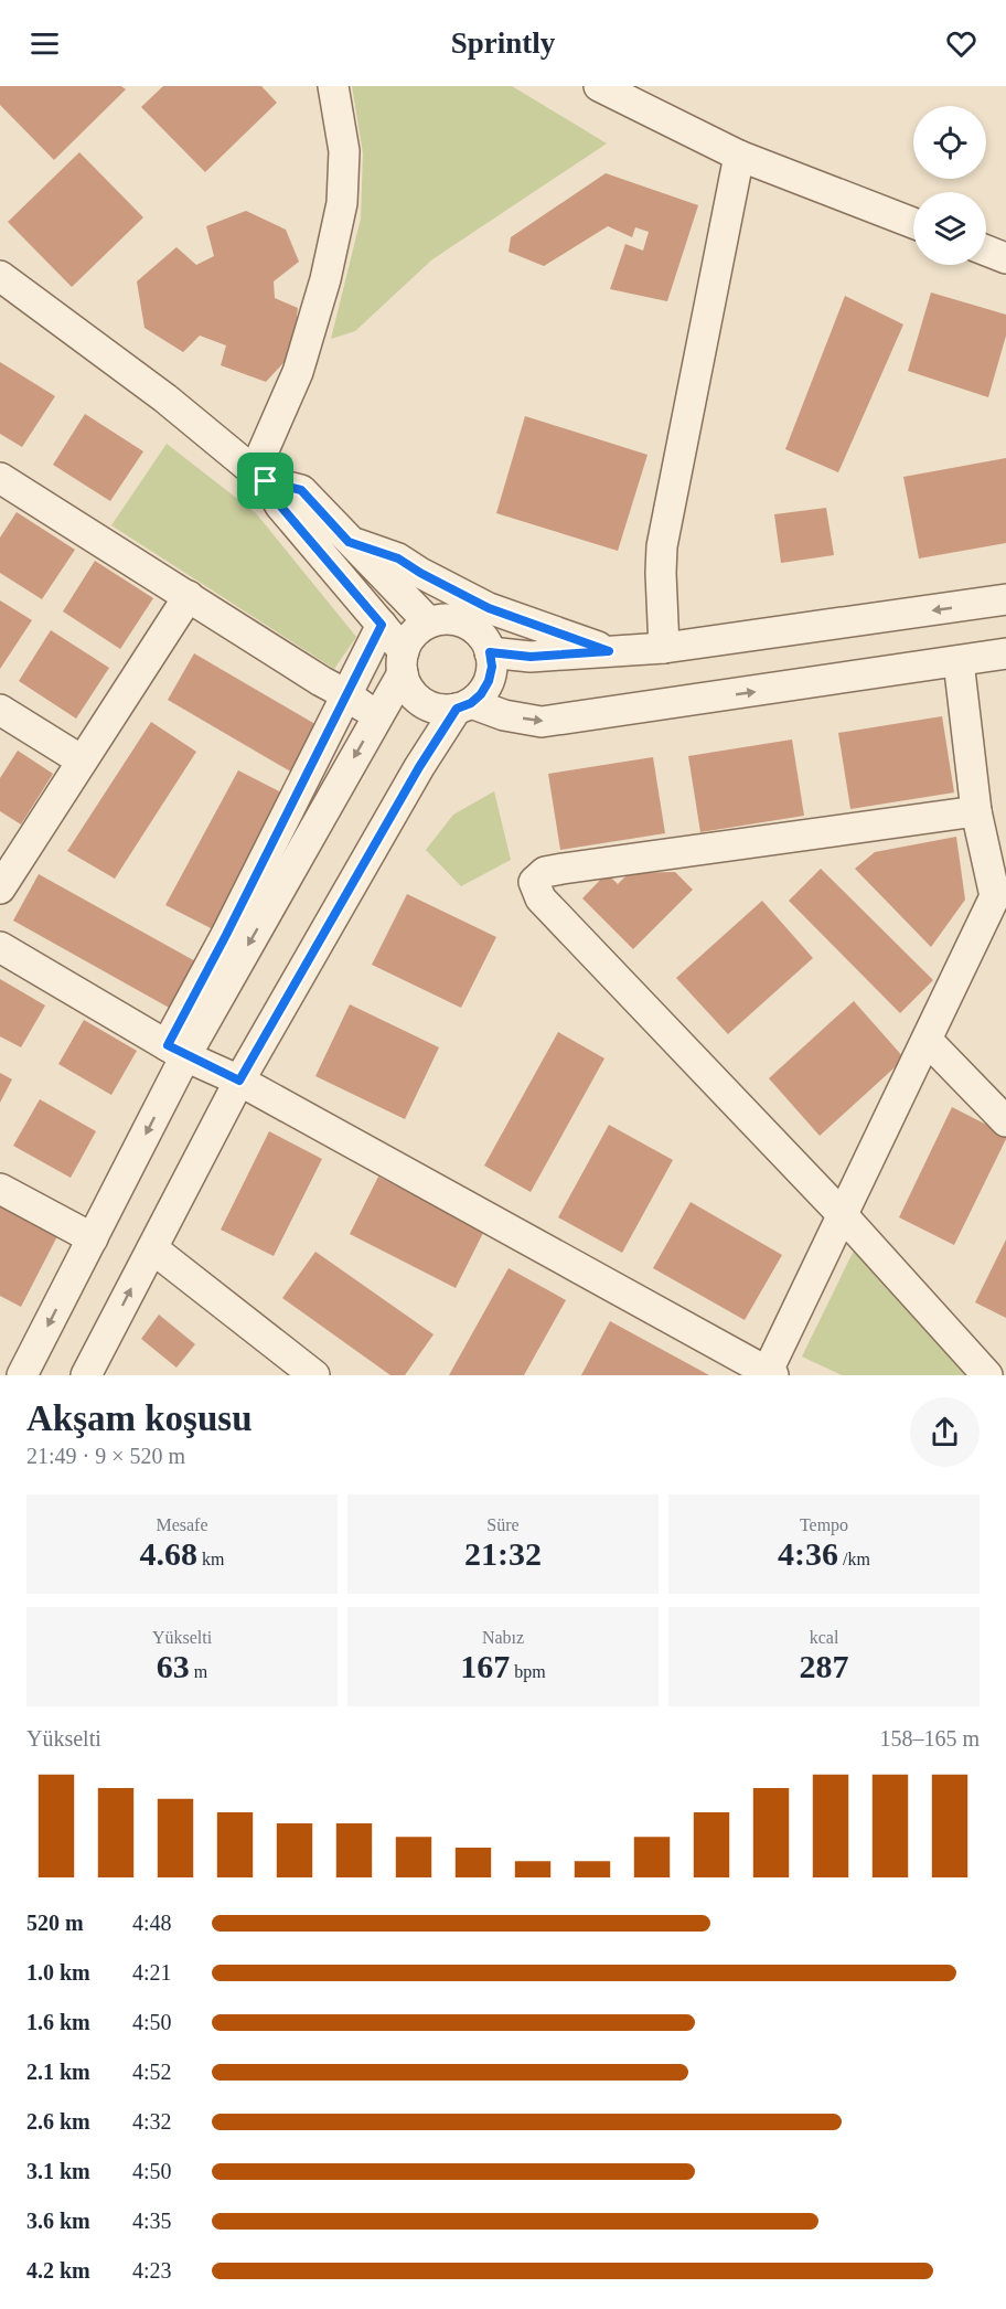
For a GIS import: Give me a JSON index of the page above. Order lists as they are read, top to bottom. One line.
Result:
{"page":{"header":"Sprintly","heading":["Akşam koşusu","21:49 · 9 × 520 m"],"stats":[["Mesafe","4.68 km"],["Süre","21:32"],["Tempo","4:36 /km"],["Yükselti","63 m"],["Nabız","167 bpm"],["kcal","287"]],"chart":["Yükselti","158–165 m"],"list":[{"name":"520 m","note":"4:48"},{"name":"1.0 km","note":"4:21"},{"name":"1.6 km","note":"4:50"},{"name":"2.1 km","note":"4:52"},{"name":"2.6 km","note":"4:32"},{"name":"3.1 km","note":"4:50"},{"name":"3.6 km","note":"4:35"},{"name":"4.2 km","note":"4:23"}]}}
